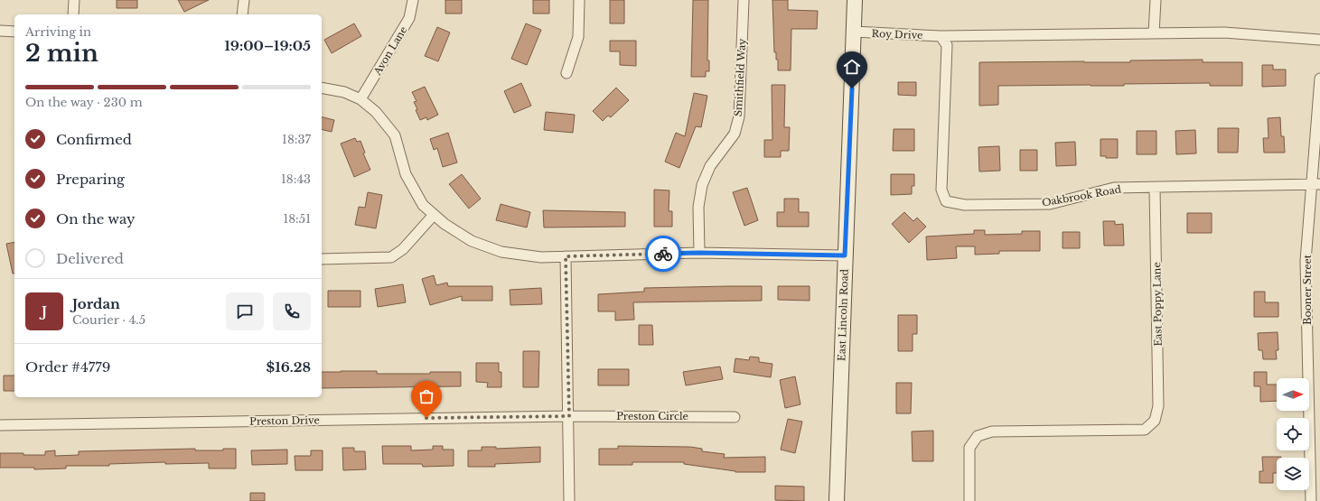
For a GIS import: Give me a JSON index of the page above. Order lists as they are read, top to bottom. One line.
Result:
{"streets":{"main road":["East Lincoln Road"],"street":["Roy Drive","Avon Lane","Smithfield Way","Oakbrook Road","Booner Street","East Poppy Lane","Preston Circle","Preston Drive"]},"crossings":[["Roy Drive","Oakbrook Road"],["Roy Drive","East Lincoln Road"],["Oakbrook Road","Booner Street"],["Oakbrook Road","East Poppy Lane"],["Preston Circle","Preston Drive"]],"north":"right","page":{"heading":["2 min","Arriving in","19:00–19:05"],"panel":["Jordan","Courier · 4.5","Order #4779","$16.28"],"bar":"On the way · 230 m","list":[["Confirmed","18:37"],["Preparing","18:43"],["On the way","18:51"],"Delivered"],"round":"J"}}
